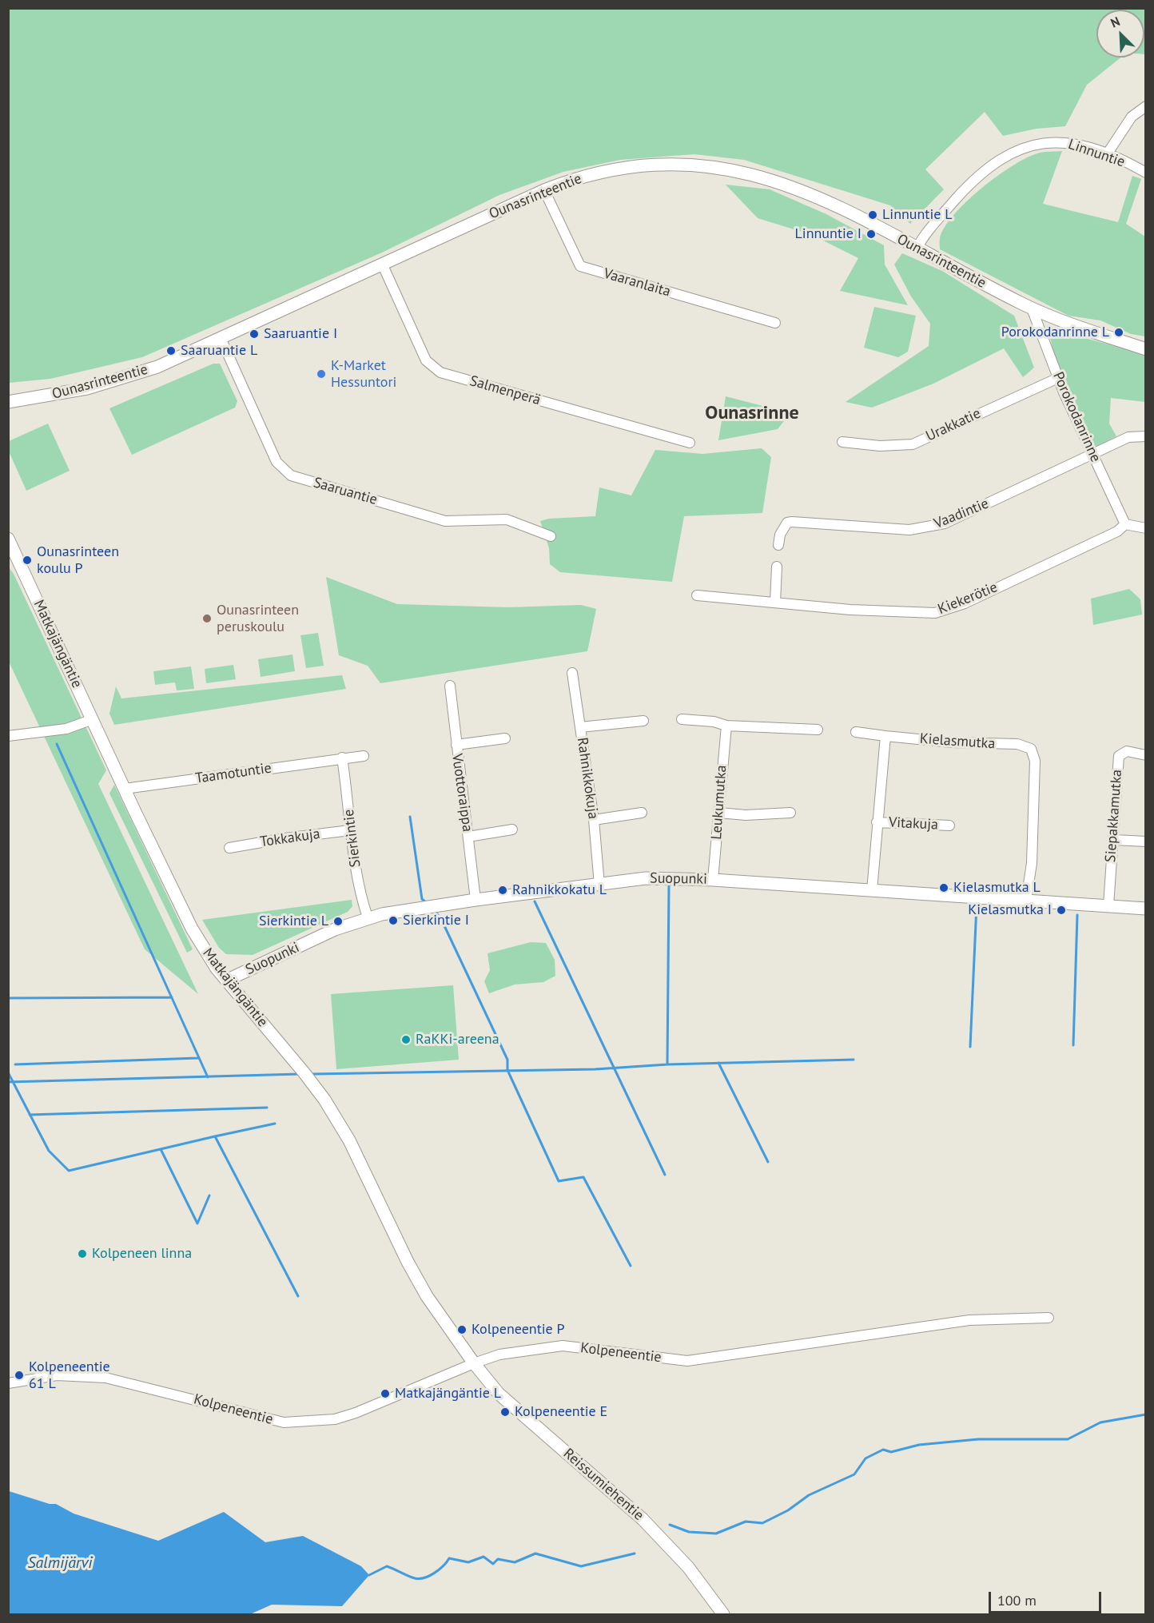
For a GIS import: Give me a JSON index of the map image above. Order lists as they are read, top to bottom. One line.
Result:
{"streets":{"street":["Linnuntie","Ounasrinteentie","Vaaranlaita","Salmenperä","Porokodanrinne","Urakkatie","Saaruantie","Vaadintie","Kiekerötie","Matkajängäntie","Kielasmutka","Taamotuntie","Rahnikkokuja","Vuottoraippa","Leukumutka","Siepakkamutka","Vitakuja","Tokkakuja","Sierkintie","Suopunki","Kolpeneentie","Reissumiehentie"]},"crossings":[["Linnuntie","Ounasrinteentie"],["Ounasrinteentie","Vaaranlaita"],["Ounasrinteentie","Salmenperä"],["Ounasrinteentie","Porokodanrinne"],["Ounasrinteentie","Saaruantie"],["Porokodanrinne","Urakkatie"],["Porokodanrinne","Vaadintie"],["Porokodanrinne","Kiekerötie"],["Matkajängäntie","Taamotuntie"],["Matkajängäntie","Suopunki"],["Matkajängäntie","Kolpeneentie"],["Matkajängäntie","Reissumiehentie"],["Kielasmutka","Suopunki"],["Taamotuntie","Sierkintie"],["Rahnikkokuja","Suopunki"],["Vuottoraippa","Suopunki"],["Leukumutka","Suopunki"],["Siepakkamutka","Suopunki"],["Tokkakuja","Sierkintie"],["Sierkintie","Suopunki"],["Kolpeneentie","Reissumiehentie"]],"districts":["Ounasrinne"],"water":["Salmijärvi"],"places":["Linnuntie L","Linnuntie I","Porokodanrinne L","Saaruantie I","Saaruantie L","K-Market Hessuntori","Ounasrinteen koulu P","Ounasrinteen peruskoulu","Kielasmutka L","Rahnikkokatu L","Kielasmutka I","Sierkintie I","Sierkintie L","RaKKi-areena","Kolpeneen linna","Kolpeneentie P","Kolpeneentie 61 L","Matkajängäntie L","Kolpeneentie E"],"scale_bar":"100 m","north":"top left"}
